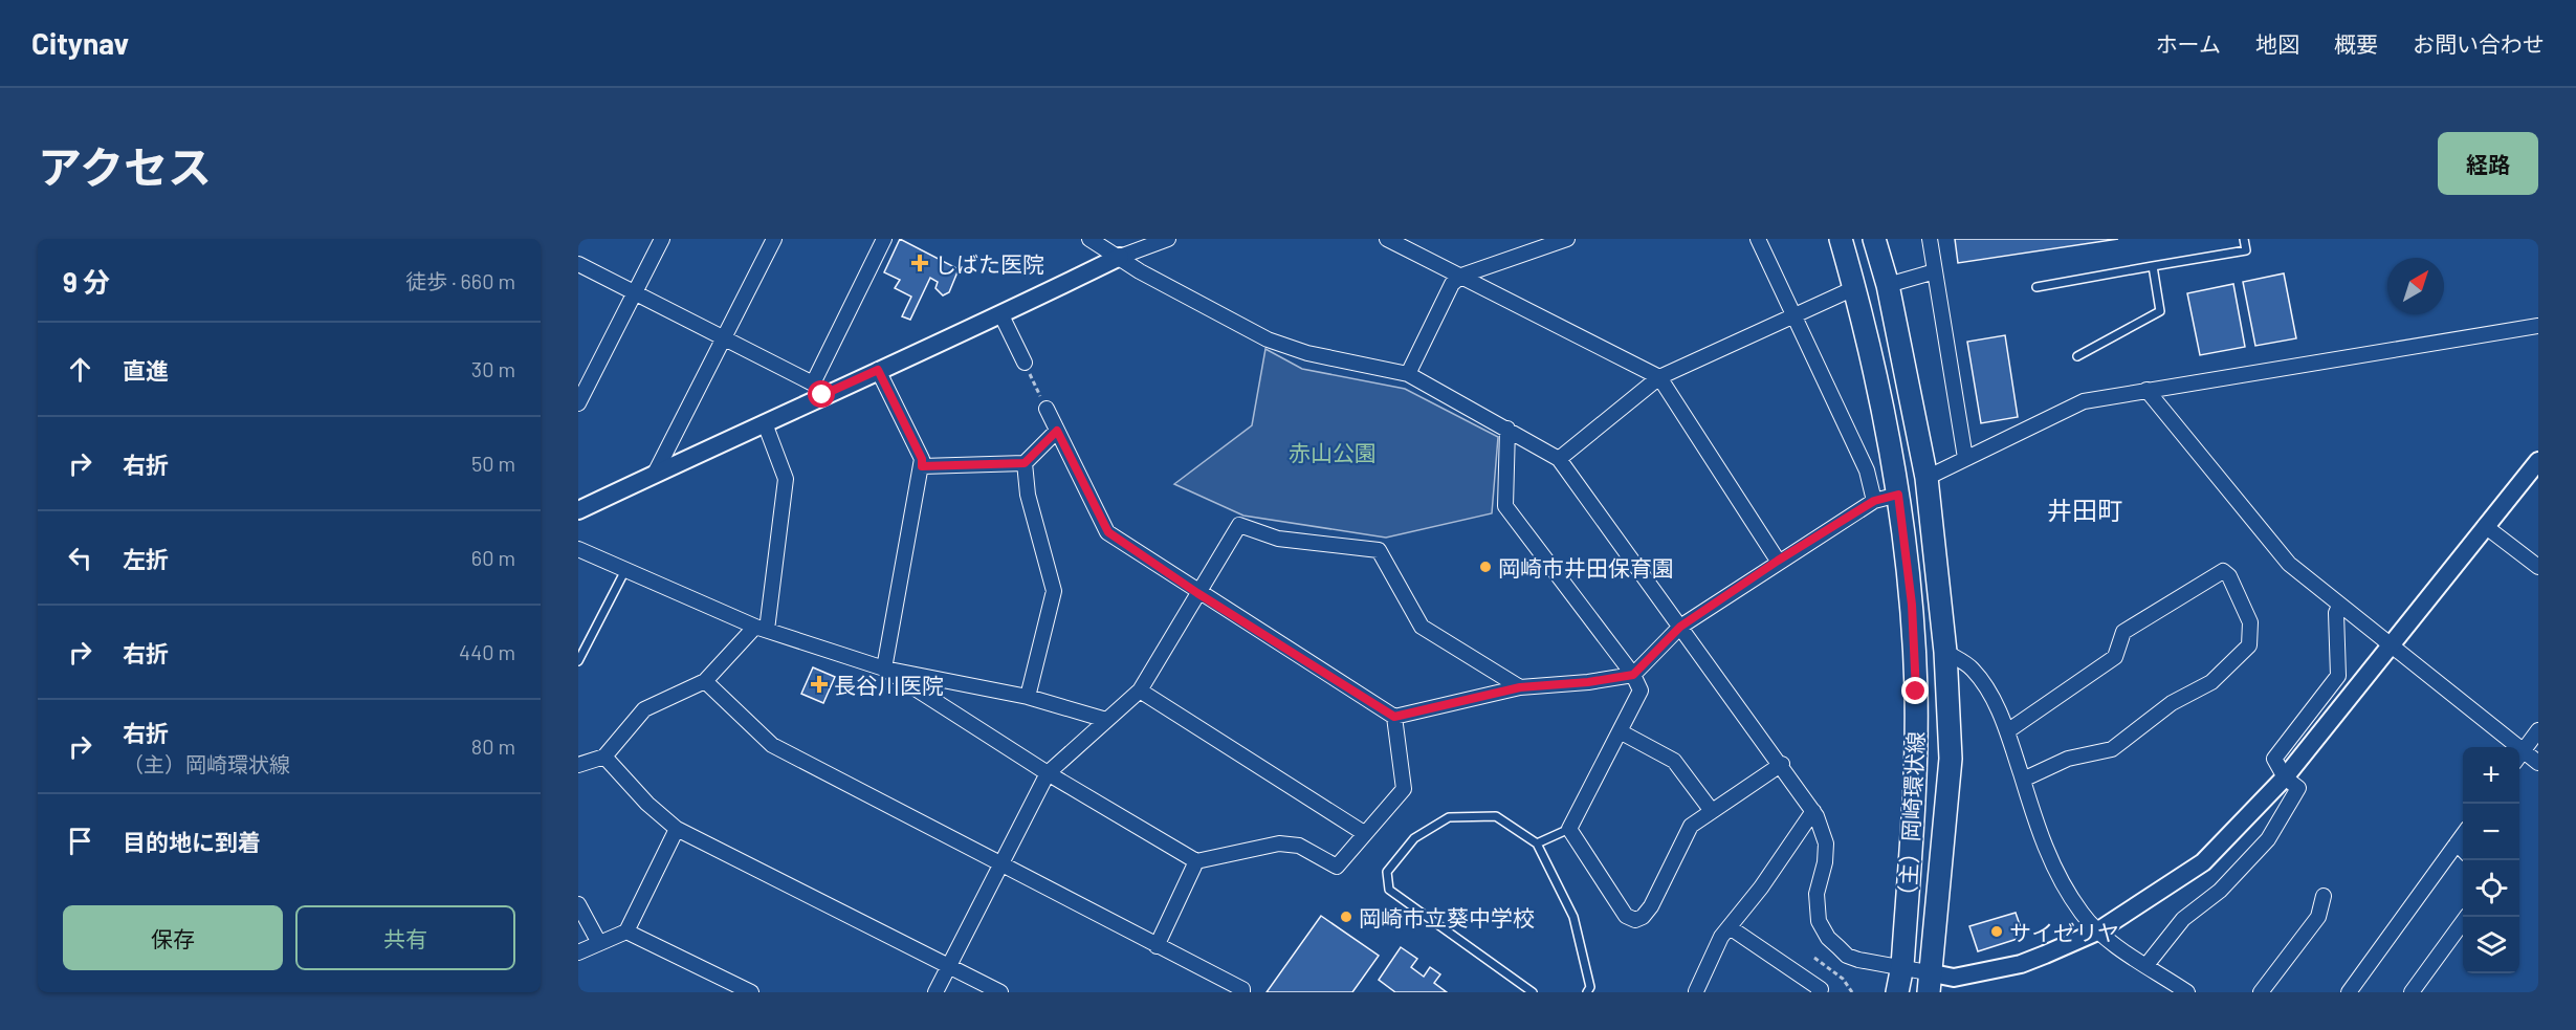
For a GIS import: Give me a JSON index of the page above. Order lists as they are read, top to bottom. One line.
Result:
{"streets":{"main road":["（主）岡崎環状線"]},"districts":["井田町"],"parks":["赤山公園"],"places":{"health":["しばた医院","長谷川医院"],"other":["岡崎市井田保育園","岡崎市立葵中学校","サイゼリヤ"]},"north":"top right","page":{"header":"Citynav","nav":["ホーム","地図","概要","お問い合わせ"],"title":"アクセス","buttons":["経路",["保存","共有"]],"heading":["9 分","徒歩 · 660 m"],"list":[["直進","30 m"],["右折","50 m"],["左折","60 m"],["右折","440 m"],["右折","（主）岡崎環状線","80 m"],"目的地に到着"],"map_buttons":["+","−"]}}
